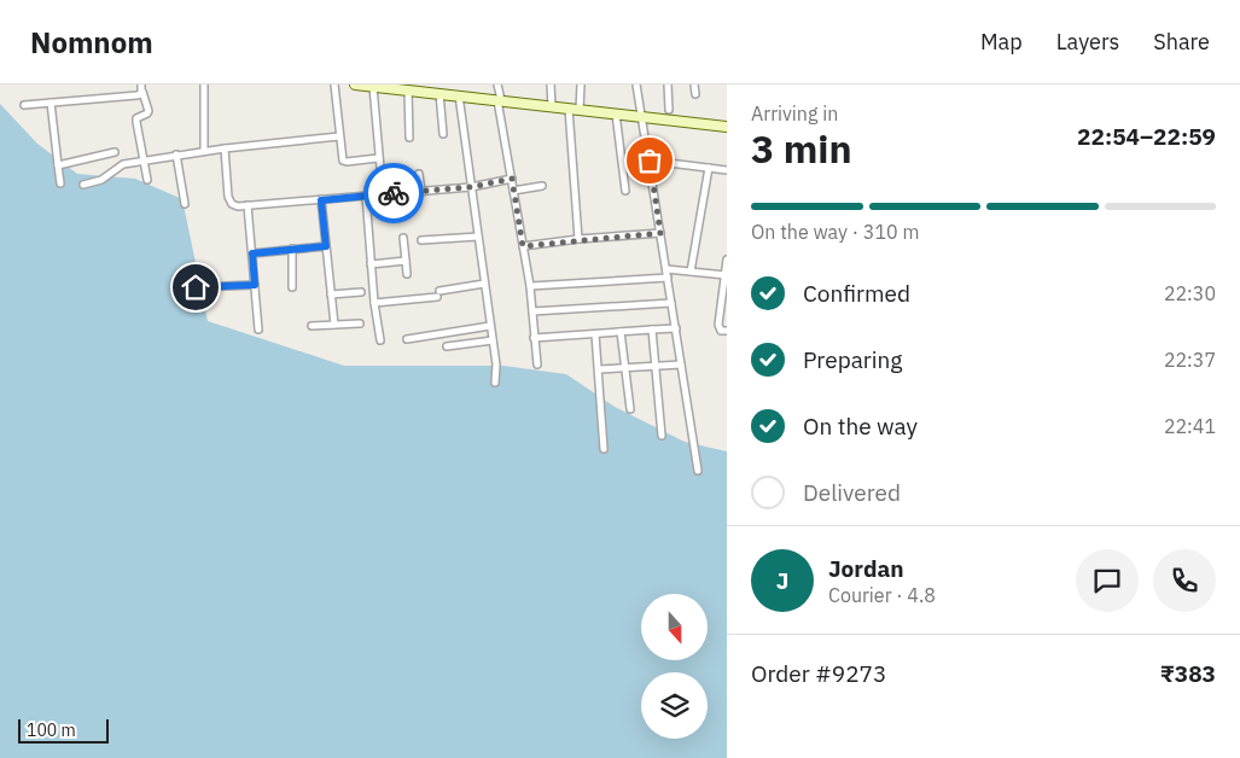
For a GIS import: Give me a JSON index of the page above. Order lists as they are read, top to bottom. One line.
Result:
{"scale_bar":"100 m","north":"bottom","page":{"header":"Nomnom","nav":["Map","Layers","Share"],"heading":["3 min","Arriving in","22:54–22:59"],"panel":["Jordan","Courier · 4.8","Order #9273","₹383"],"bar":"On the way · 310 m","list":[["Confirmed","22:30"],["Preparing","22:37"],["On the way","22:41"],"Delivered"],"round":"J","scale":"100 m"}}
